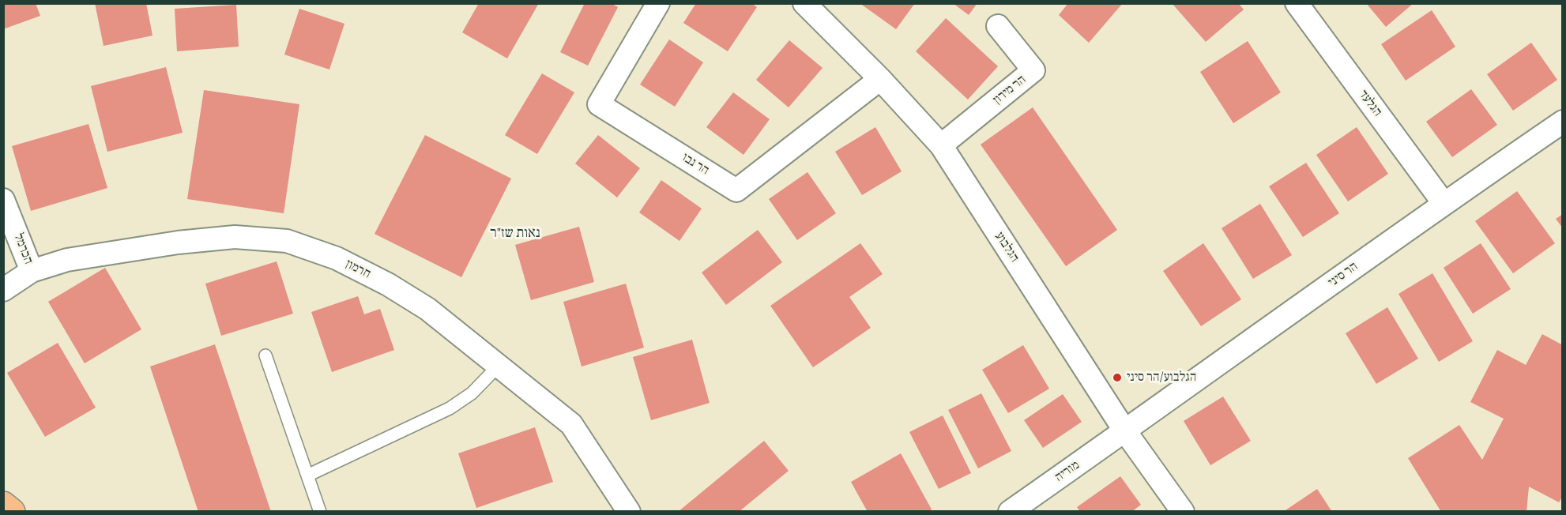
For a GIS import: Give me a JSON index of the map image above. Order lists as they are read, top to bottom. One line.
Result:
{"streets":{"street":["הר מירון","הגלעד","הר נבו","הגלבוע","הכרמל","חרמון","הר סיני","מוריה"]},"crossings":[["הר מירון","הגלבוע"],["הגלעד","הר סיני"],["הר נבו","הגלבוע"],["הגלבוע","הר סיני"],["הגלבוע","מוריה"],["הכרמל","חרמון"],["הר סיני","מוריה"]],"districts":["נאות שז\"ר"],"places":["הגלבוע/הר סיני"]}
